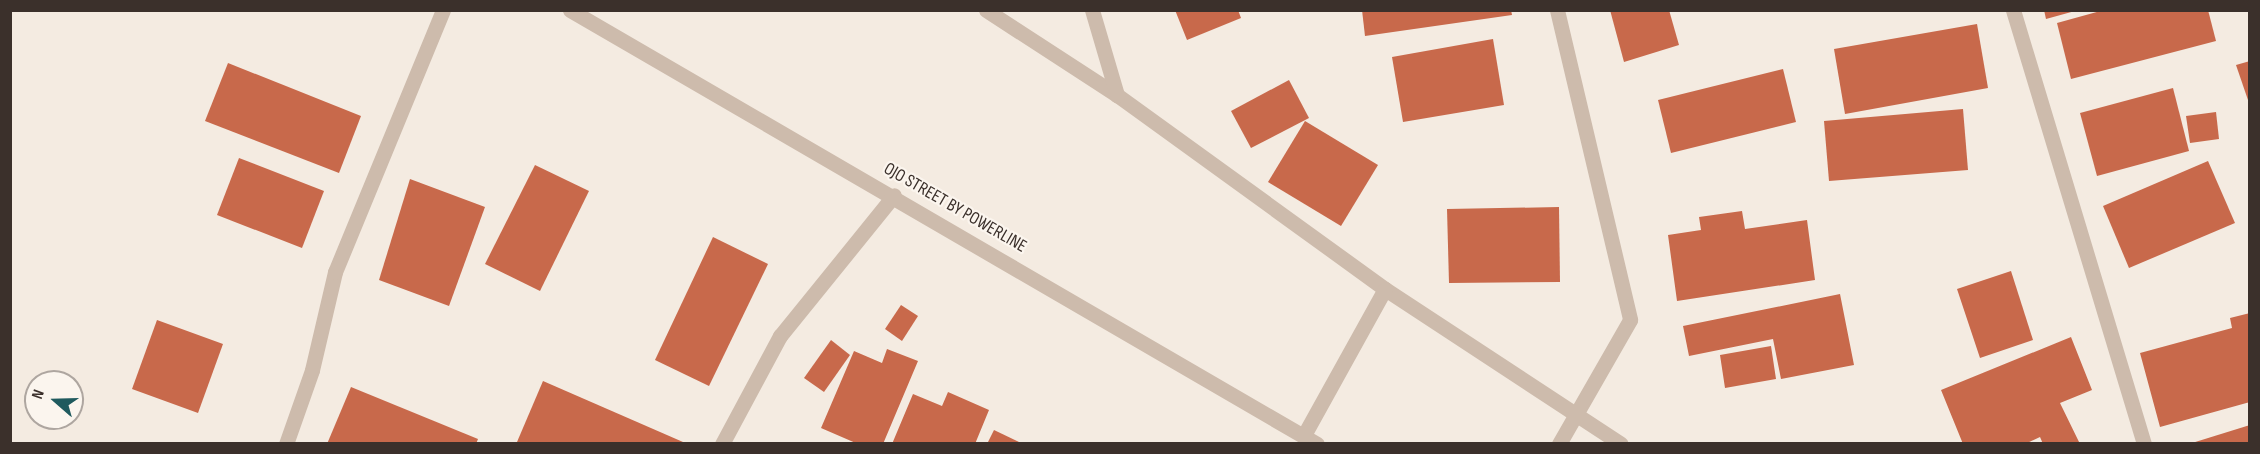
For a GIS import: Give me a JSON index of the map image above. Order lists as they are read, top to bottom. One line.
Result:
{"streets":{"street":["OJO STREET BY POWERLINE"]},"north":"left"}
